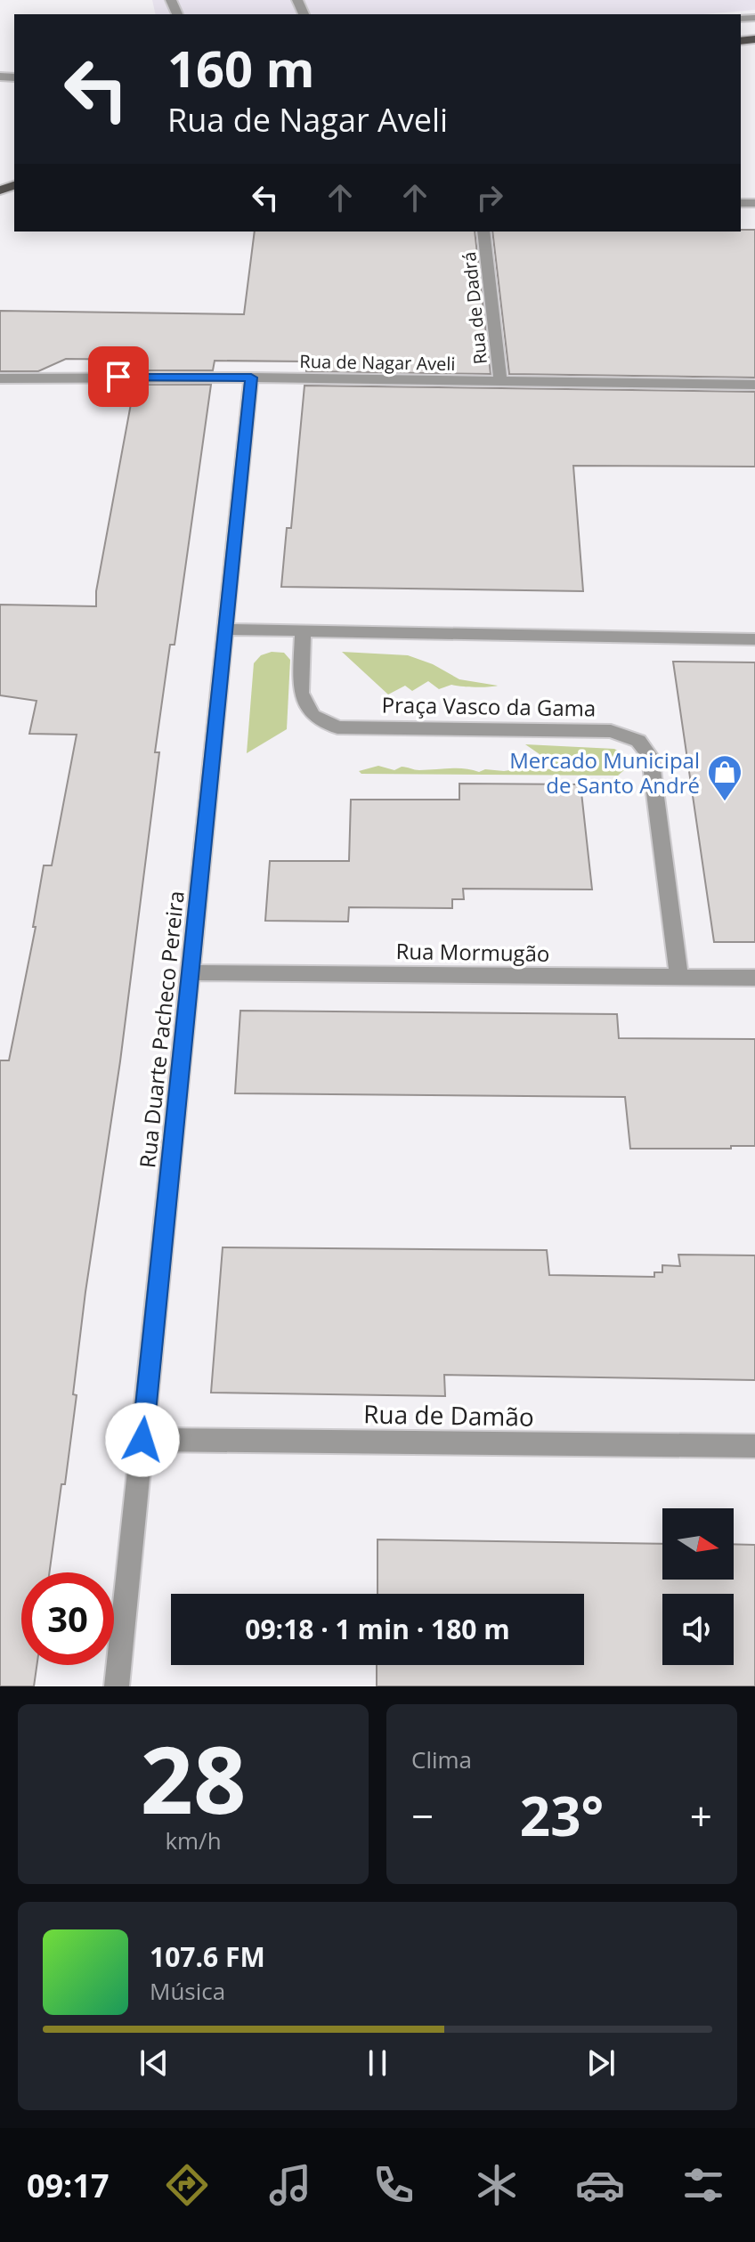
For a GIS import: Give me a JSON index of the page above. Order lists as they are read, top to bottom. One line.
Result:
{"streets":{"street":["Rua de Dadrá","Rua de Nagar Aveli","Praça Vasco da Gama","Rua Mormugão","Rua Duarte Pacheco Pereira","Rua de Damão"]},"crossings":[["Rua de Dadrá","Rua de Nagar Aveli"],["Rua de Nagar Aveli","Rua Duarte Pacheco Pereira"],["Praça Vasco da Gama","Rua Mormugão"],["Rua Mormugão","Rua Duarte Pacheco Pereira"],["Rua Duarte Pacheco Pereira","Rua de Damão"]],"places":{"shop":["Mercado Municipal de Santo André"]},"north":"right","page":{"turn":["160 m","Rua de Nagar Aveli"],"limit":"30","trip":"09:18 · 1 min · 180 m","tile":[["28","km/h"],"Clima"],"heat":["−","23°","+"],"song":["107.6 FM","Música"],"tabs":"09:17"}}
